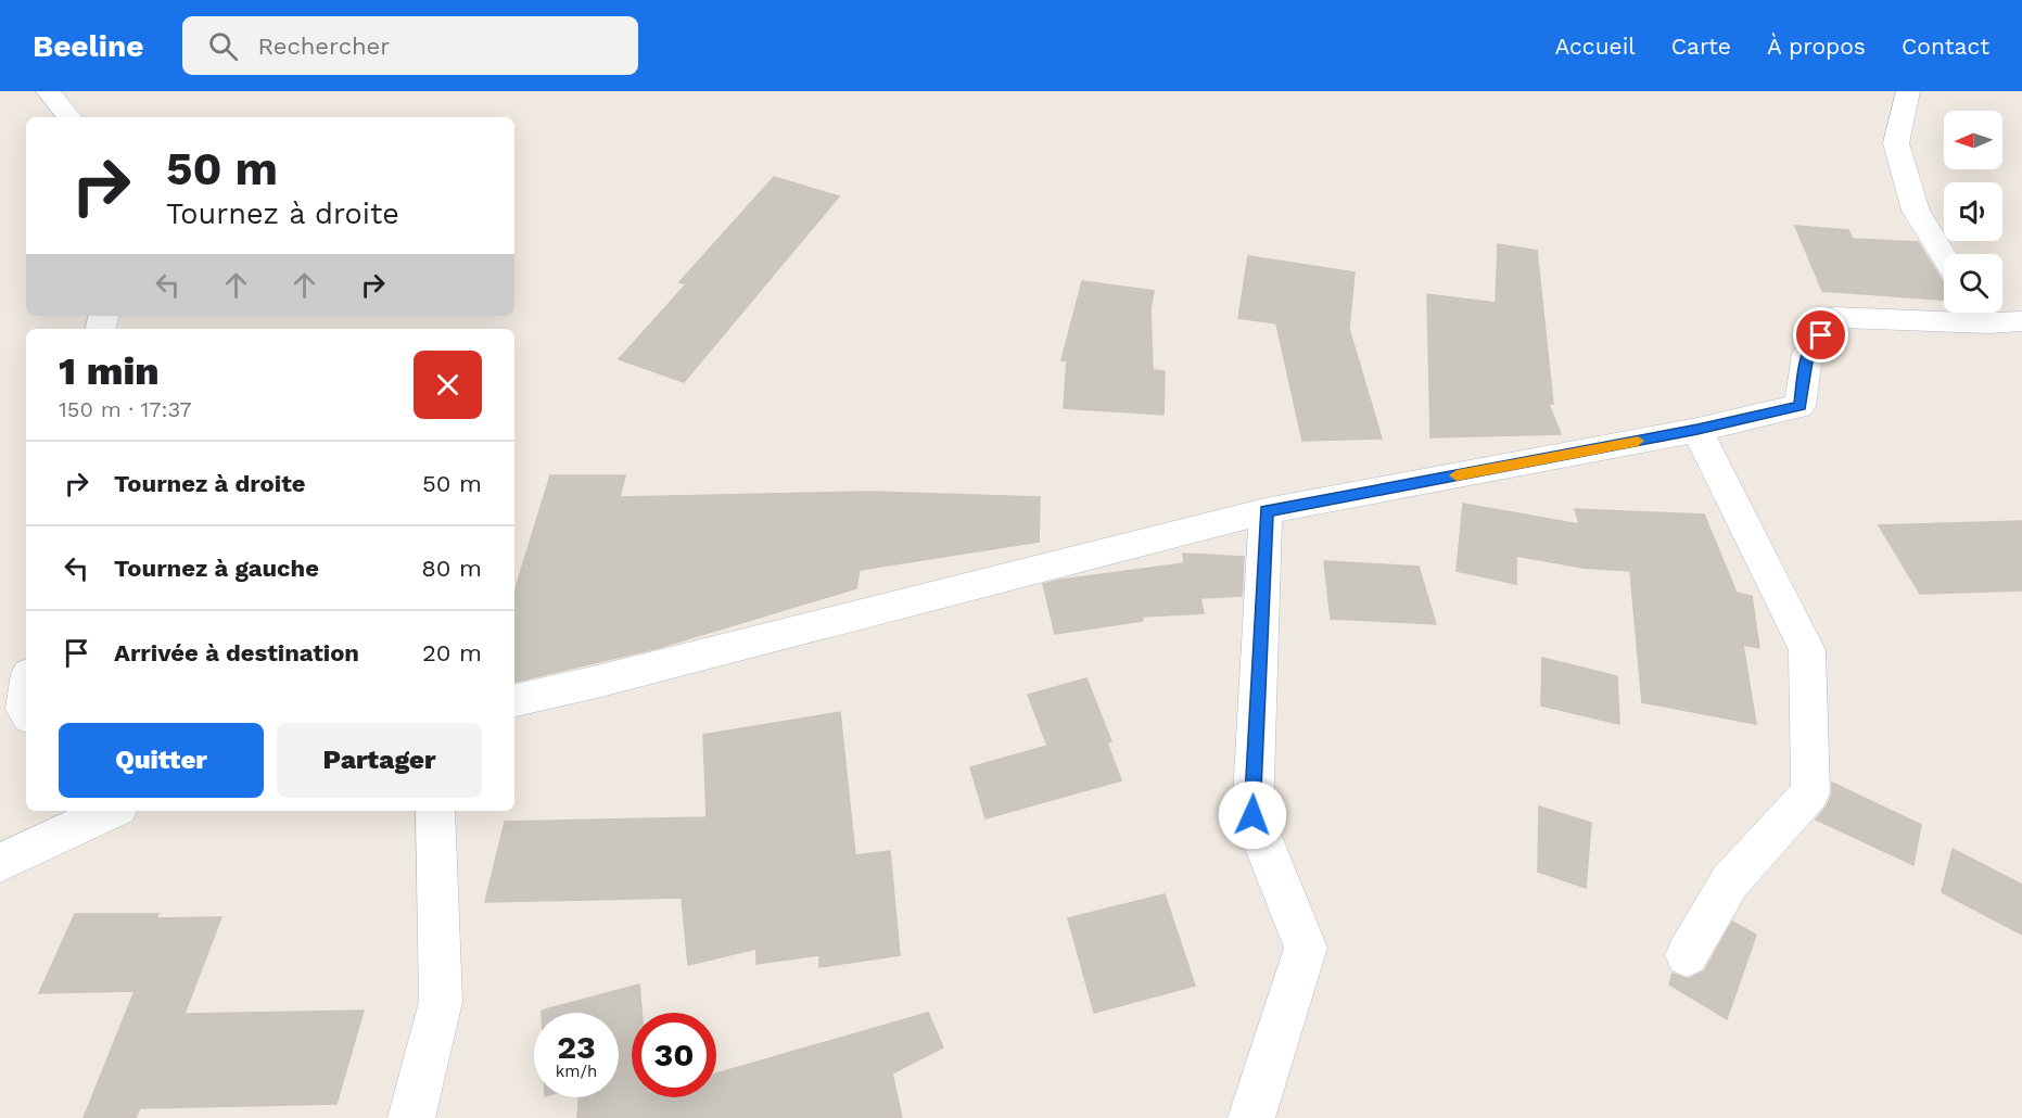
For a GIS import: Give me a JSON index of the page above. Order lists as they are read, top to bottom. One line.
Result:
{"north":"left","page":{"header":"Beeline","search":"Rechercher","nav":["Accueil","Carte","À propos","Contact"],"turn":["50 m","Tournez à droite"],"heading":["1 min","150 m · 17:37"],"list":[{"name":"Tournez à droite","value":"50 m"},{"name":"Tournez à gauche","value":"80 m"},{"name":"Arrivée à destination","value":"20 m"}],"buttons":["Quitter","Partager"],"speed":"23 km/h","limit":"30"}}
